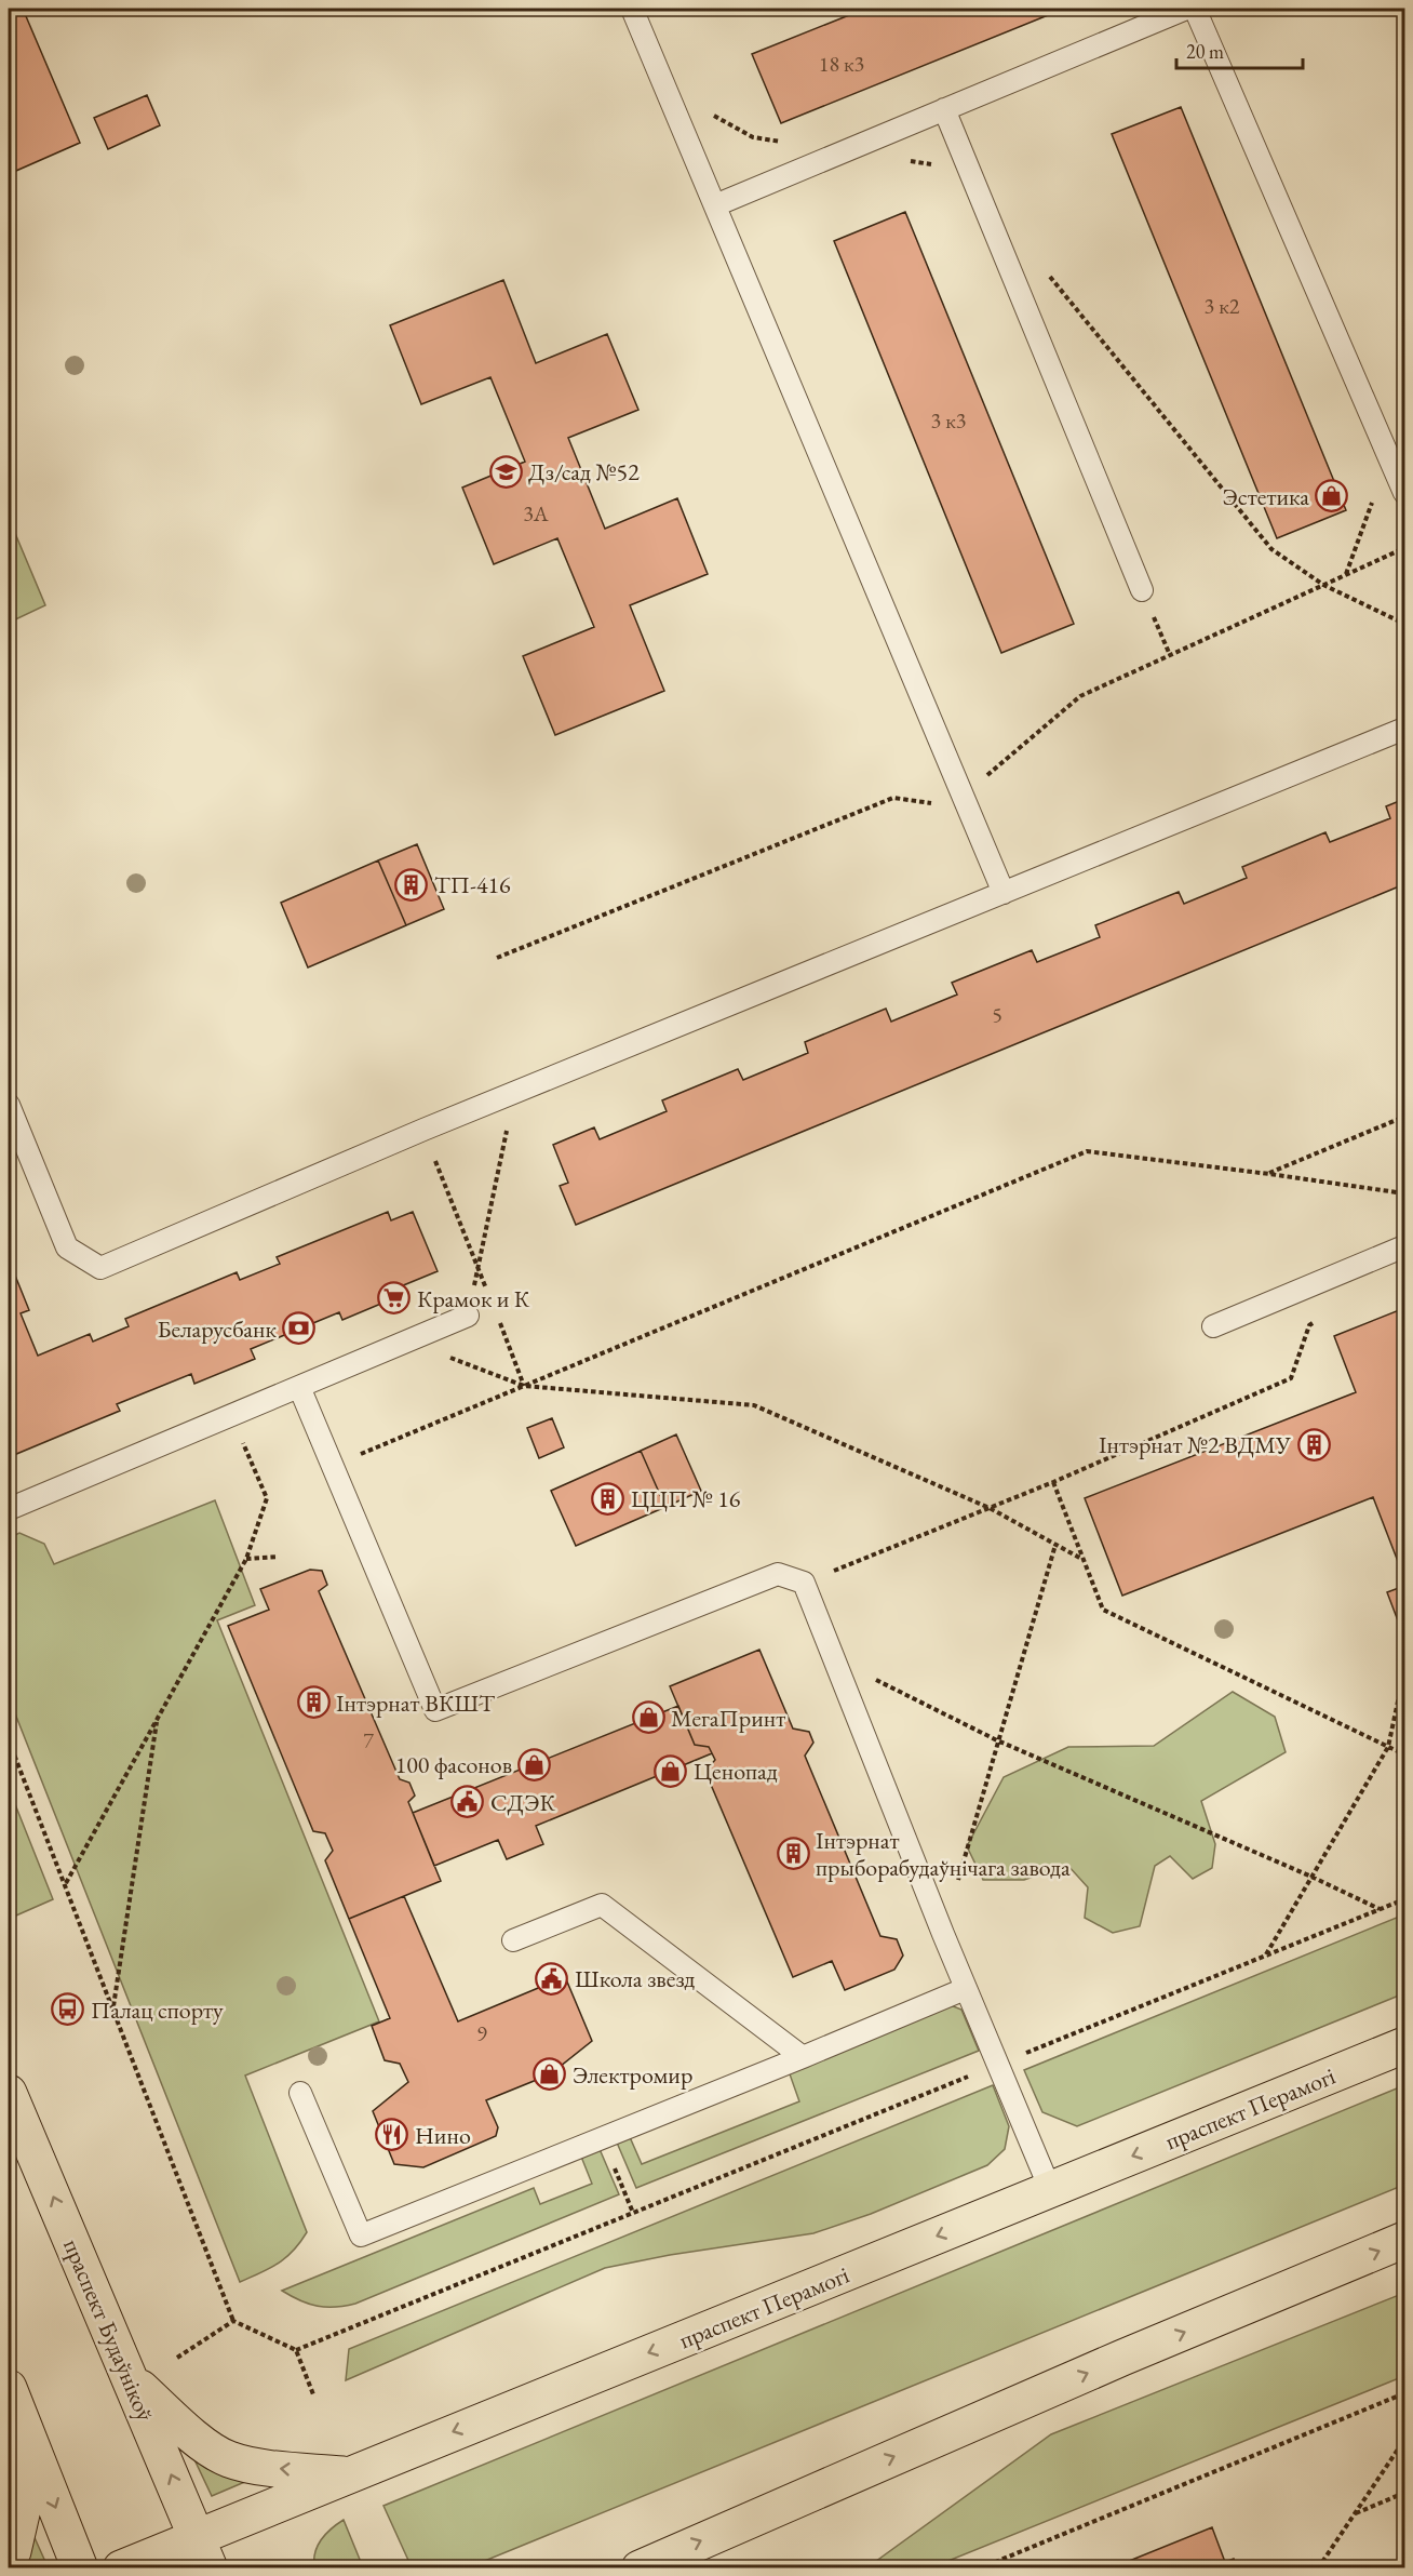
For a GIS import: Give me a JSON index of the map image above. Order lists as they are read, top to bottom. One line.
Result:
{"streets":{"main road":["праспект Перамогі","праспект Будаўнікоў"]},"crossings":[["праспект Перамогі","праспект Будаўнікоў"]],"places":{"school or university":["Дз/сад №52"],"shop":["Эстетика","МегаПринт","100 фасонов","Ценопад","Электромир"],"building":["ТП-416","Інтэрнат №2 ВДМУ","ЦЦП № 16","Інтэрнат ВКШТ","Інтэрнат прыборабудаўнічага завода"],"supermarket":["Крамок и К"],"bank":["Беларусбанк"],"public building":["СДЭК","Школа звезд"],"bus stop":["Палац спорту"],"restaurant":["Нино"]},"house_numbers":["18 к3","3 к2","3 к3","3А","5","7","9"],"scale_bar":"20 m"}
